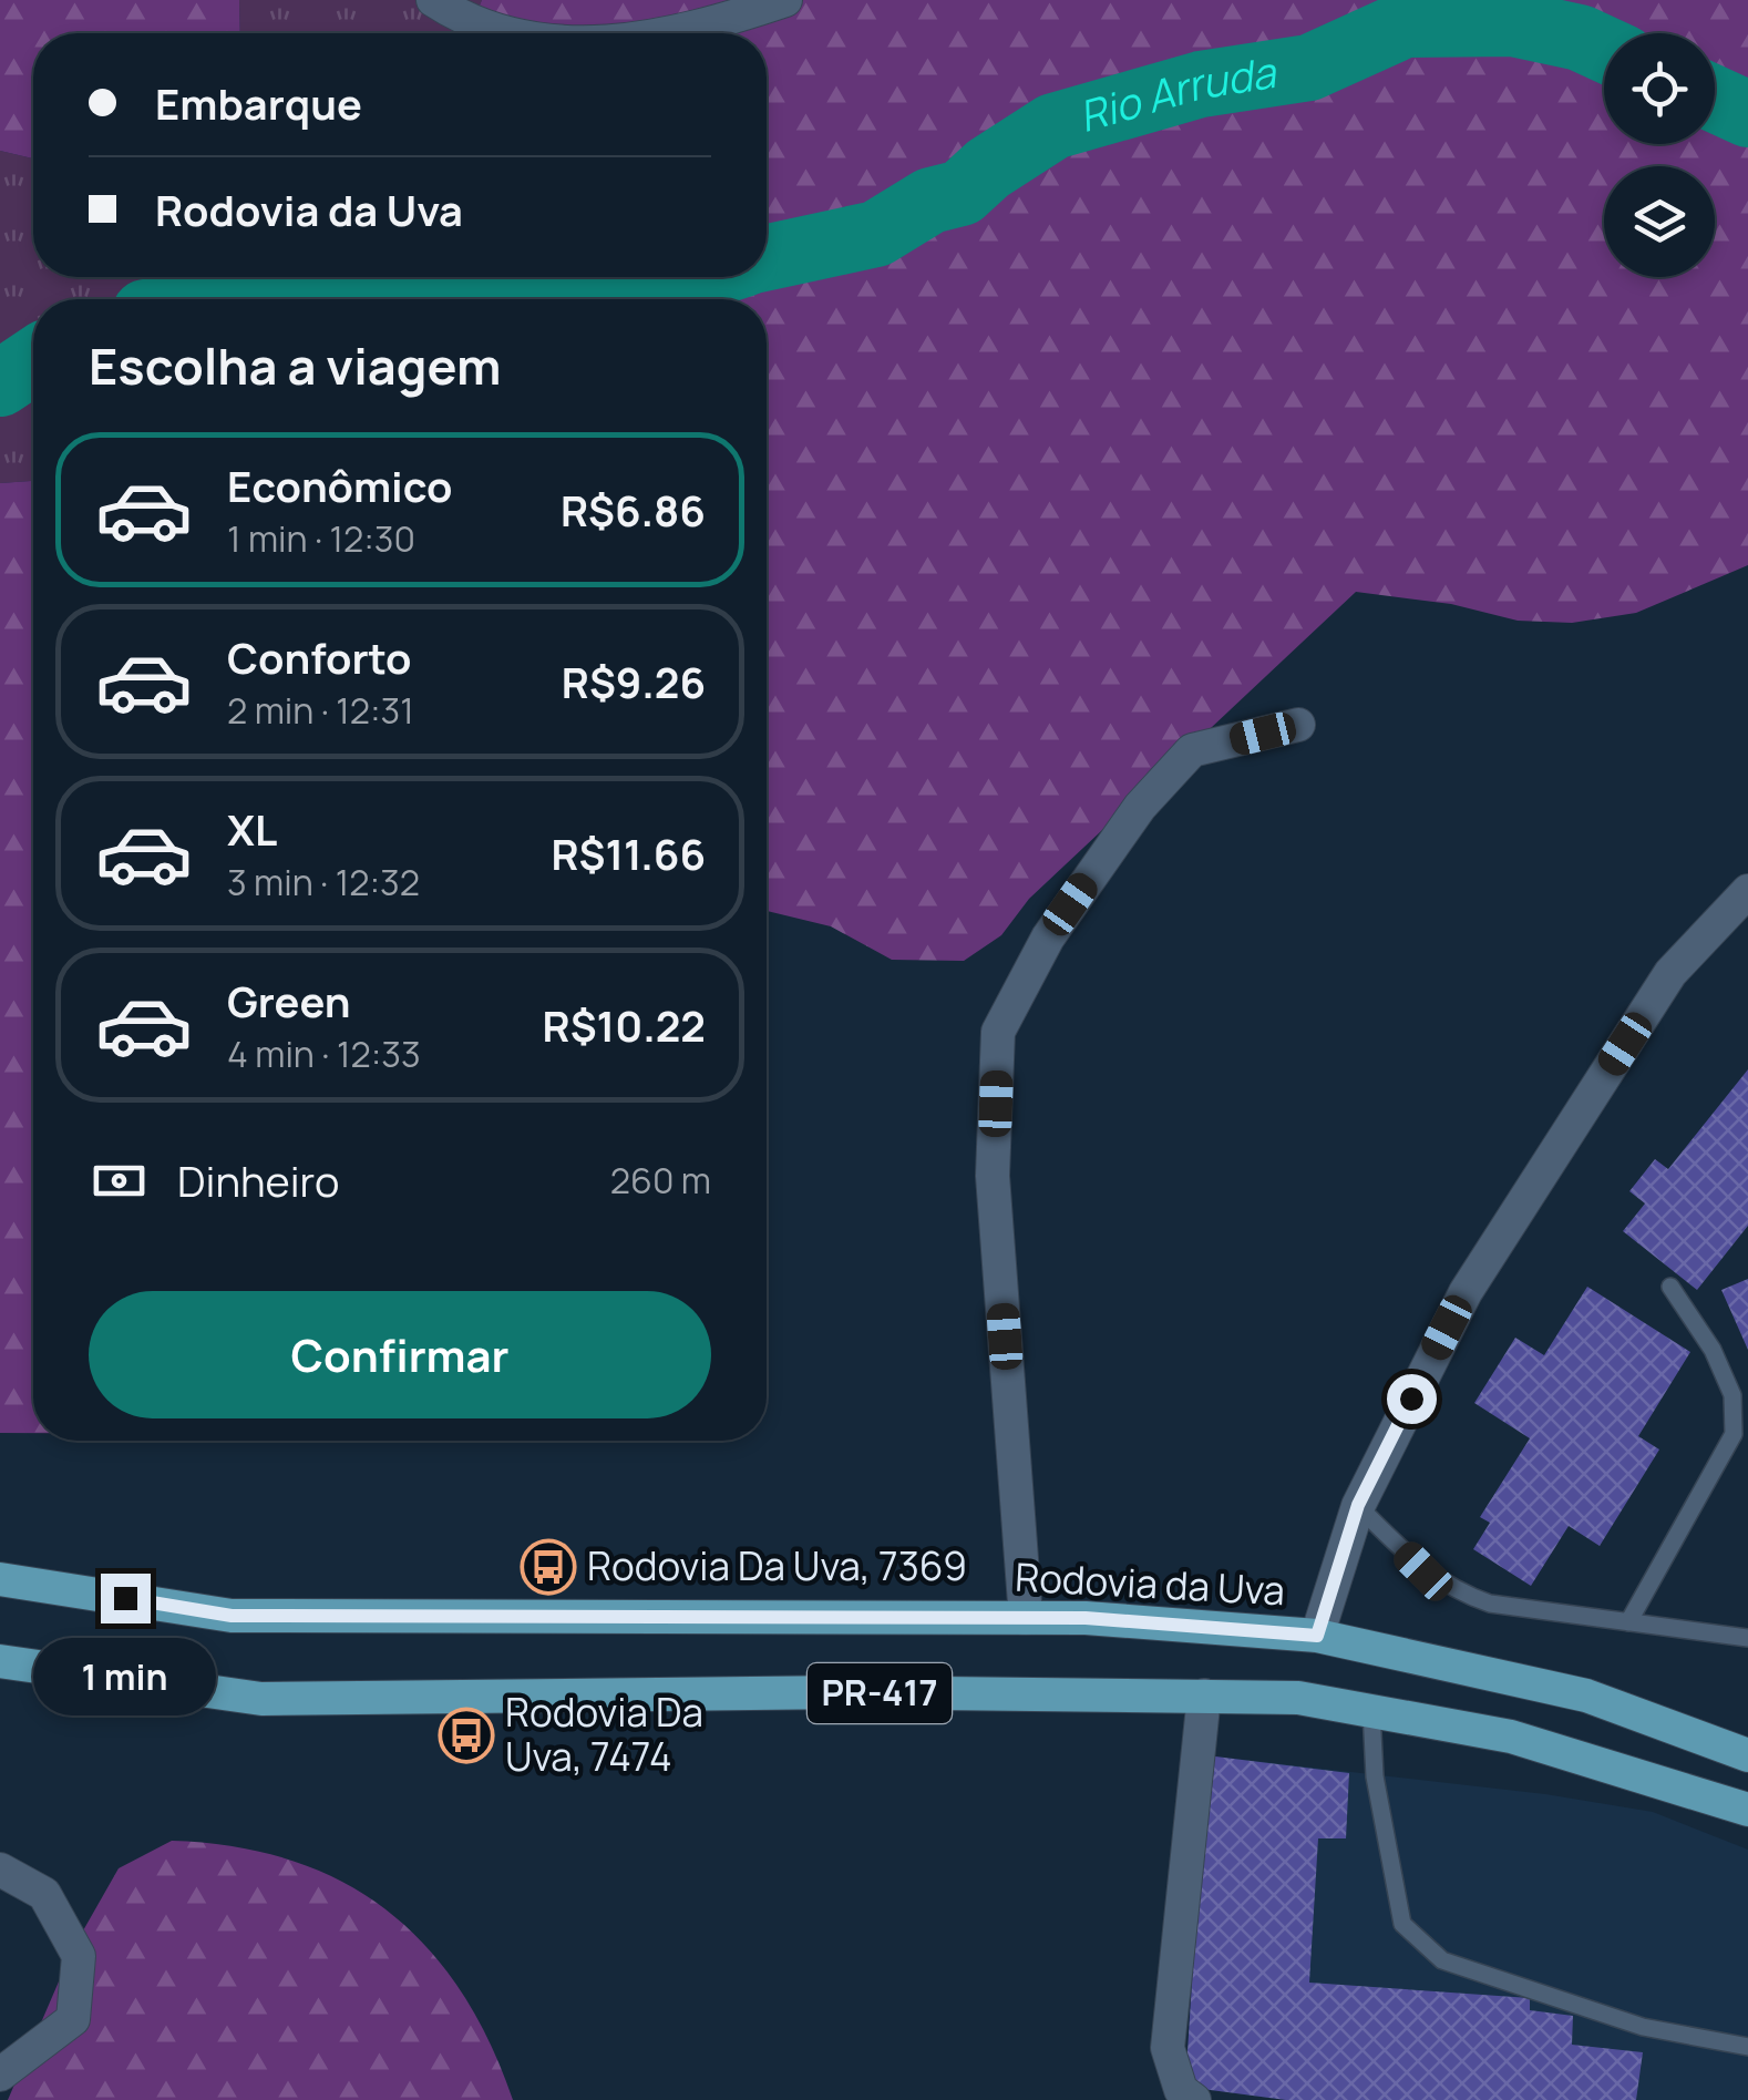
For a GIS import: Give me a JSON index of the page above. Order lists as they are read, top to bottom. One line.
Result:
{"streets":{"main road":["Rodovia da Uva","PR-417"]},"water":["Rio Arruda"],"places":{"bus stop":["Rodovia Da Uva, 7369","Rodovia Da Uva, 7474"]},"page":{"banner":["Embarque","Rodovia da Uva"],"heading":"Escolha a viagem","list":[{"name":"Econômico","note":"1 min · 12:30","value":"R$6.86"},{"name":"Conforto","note":"2 min · 12:31","value":"R$9.26"},{"name":"XL","note":"3 min · 12:32","value":"R$11.66"},{"name":"Green","note":"4 min · 12:33","value":"R$10.22"}],"pay":["Dinheiro","260 m"],"buttons":"Confirmar","bubble":"1 min"}}
